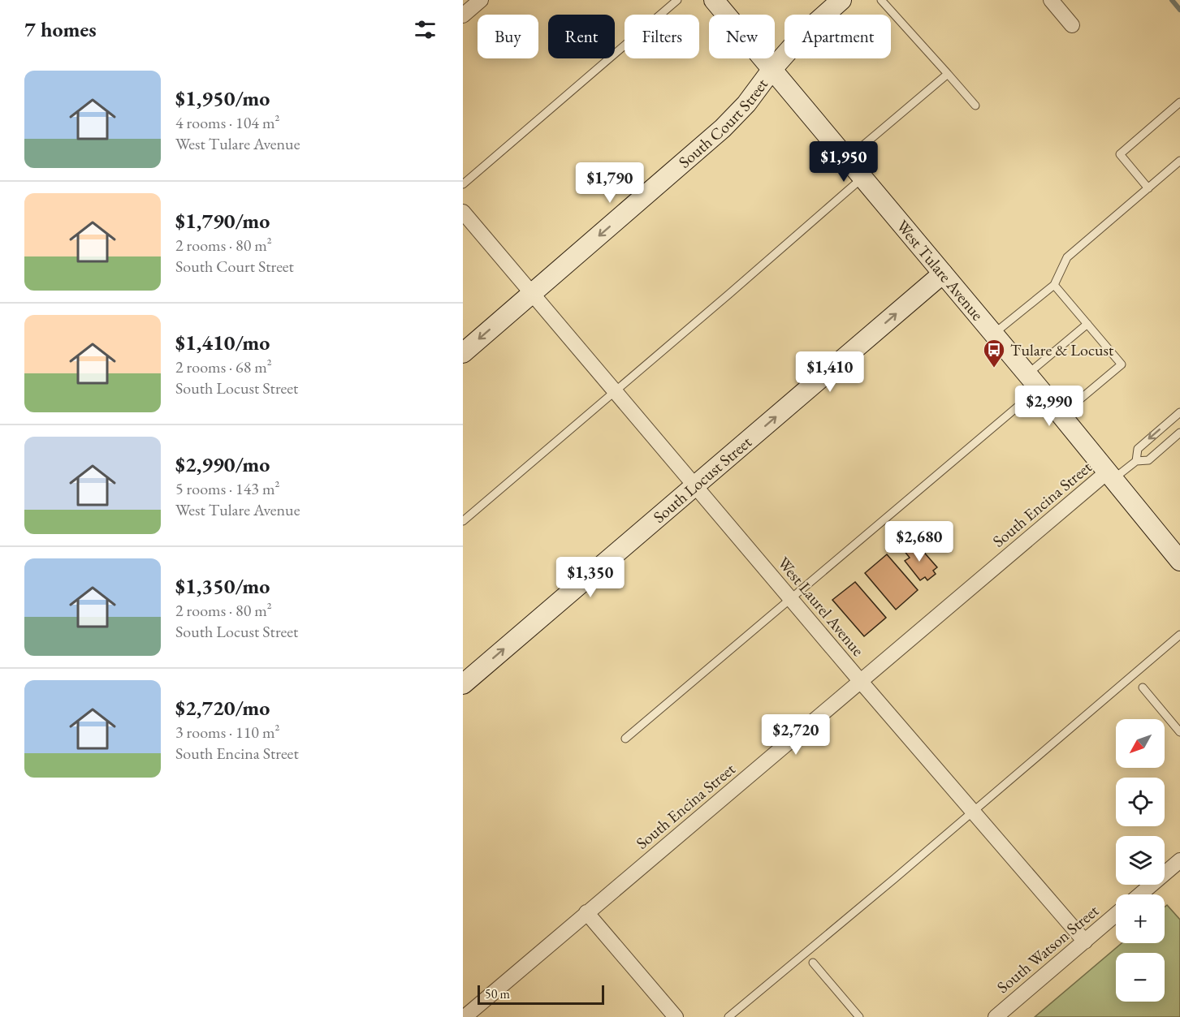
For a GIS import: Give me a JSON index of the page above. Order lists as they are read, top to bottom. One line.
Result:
{"streets":{"street":["South Court Street","West Tulare Avenue","South Locust Street","South Encina Street","West Laurel Avenue","South Watson Street"]},"crossings":[["South Court Street","West Tulare Avenue"],["South Court Street","West Laurel Avenue"],["West Tulare Avenue","South Locust Street"],["West Tulare Avenue","South Encina Street"],["South Locust Street","West Laurel Avenue"],["South Encina Street","West Laurel Avenue"],["West Laurel Avenue","South Watson Street"]],"one_way":["South Court Street","South Locust Street"],"places":{"bus stop":["Tulare & Locust"]},"scale_bar":"50 m","north":"bottom left","page":{"heading":"7 homes","chip":["Buy","Rent","Filters","New","Apartment"],"list":[{"name":"$1,950/mo","note":"4 rooms · 104 m² · West Tulare Avenue"},{"name":"$1,790/mo","note":"2 rooms · 80 m² · South Court Street"},{"name":"$1,410/mo","note":"2 rooms · 68 m² · South Locust Street"},{"name":"$2,990/mo","note":"5 rooms · 143 m² · West Tulare Avenue"},{"name":"$1,350/mo","note":"2 rooms · 80 m² · South Locust Street"},{"name":"$2,720/mo","note":"3 rooms · 110 m² · South Encina Street"}],"price":["$1,950","$1,790","$1,410","$2,990","$2,680","$1,350","$2,720"],"map_buttons":["+","−"],"scale":"50 m"}}
